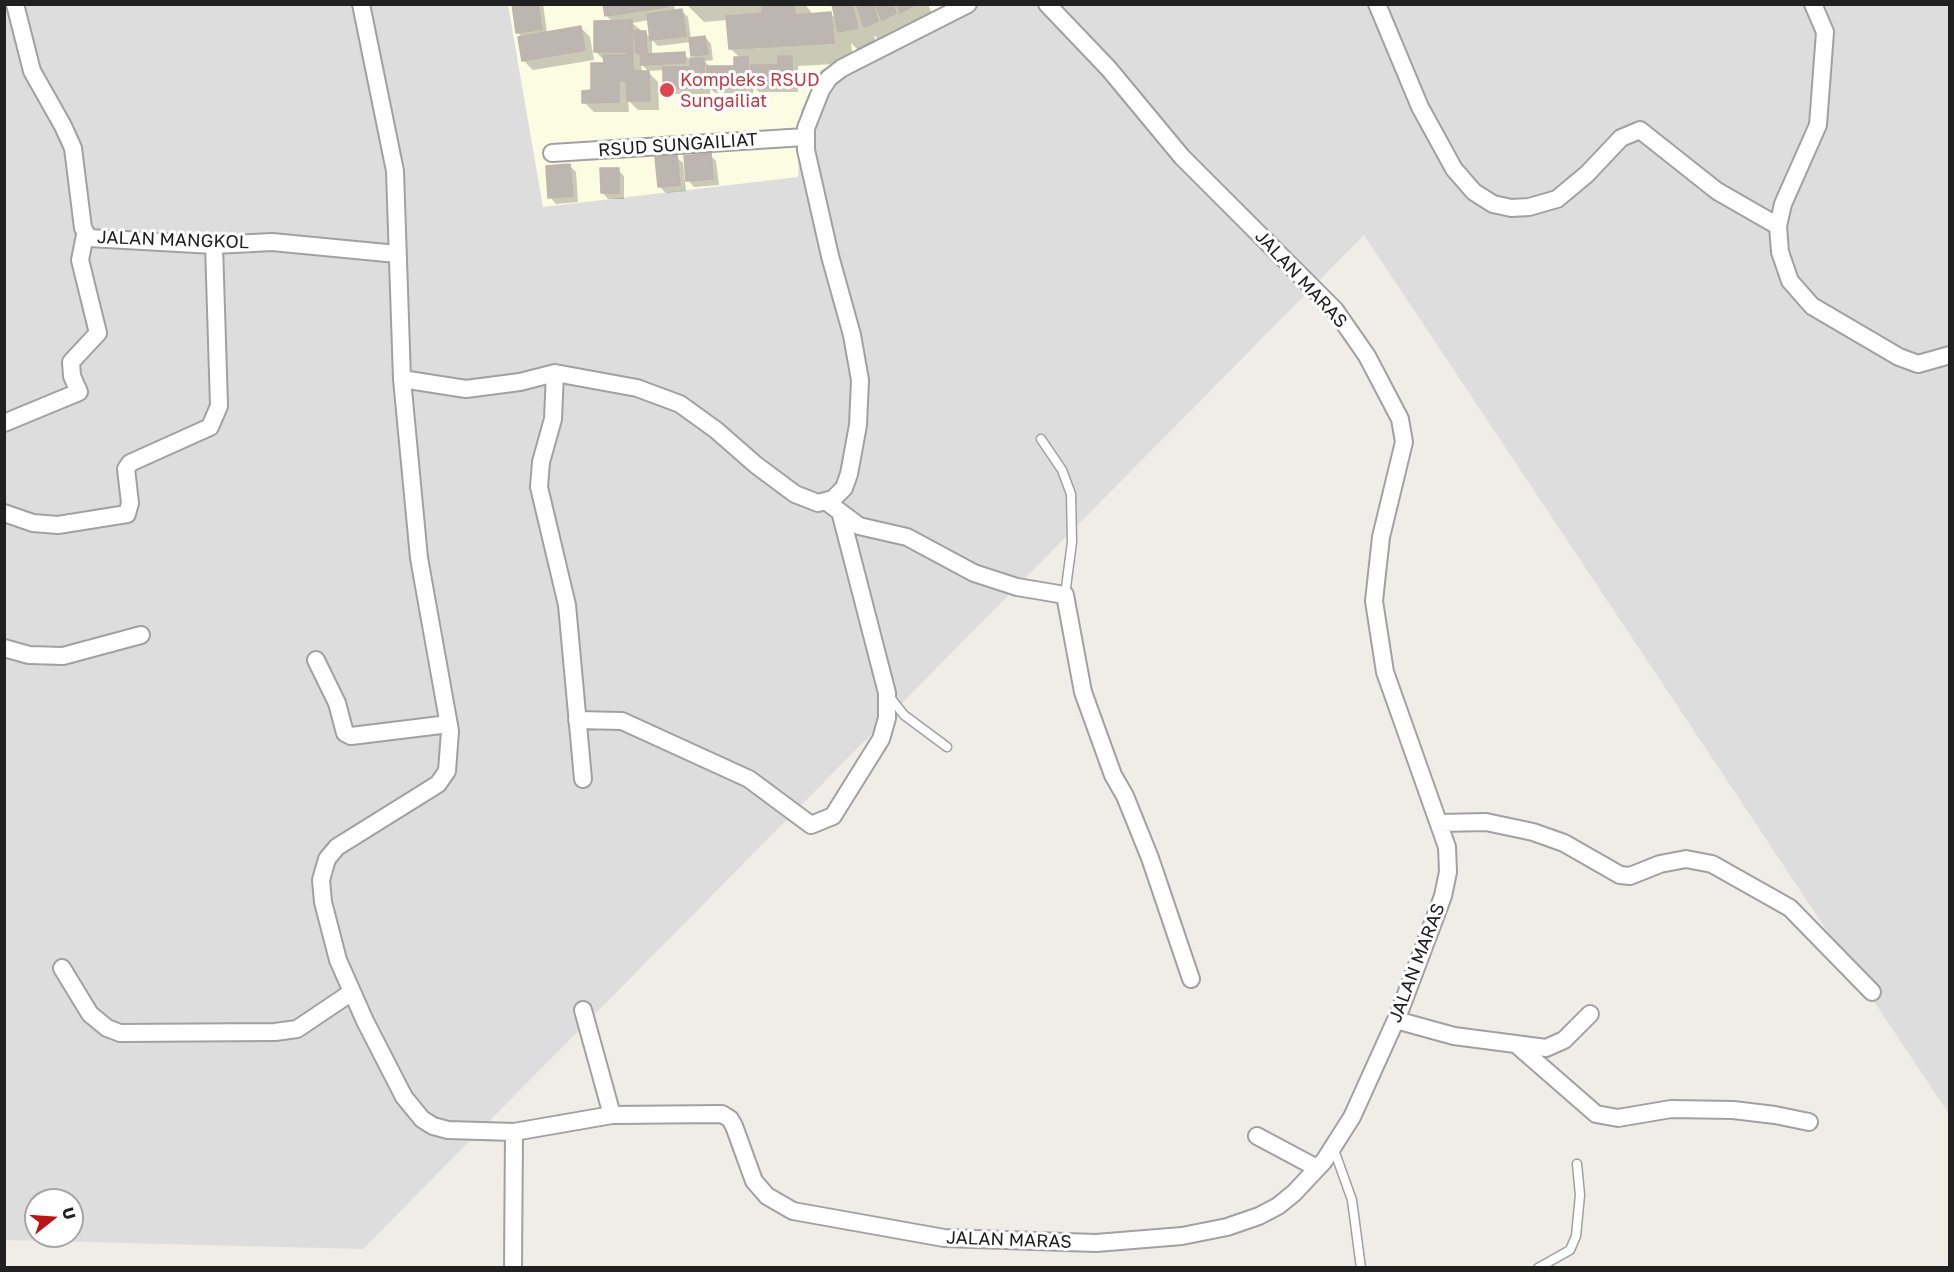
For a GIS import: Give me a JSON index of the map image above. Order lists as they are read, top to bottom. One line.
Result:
{"streets":{"street":["RSUD SUNGAILIAT","JALAN MANGKOL","JALAN MARAS"]},"places":["Kompleks RSUD Sungailiat"],"north":"right"}
